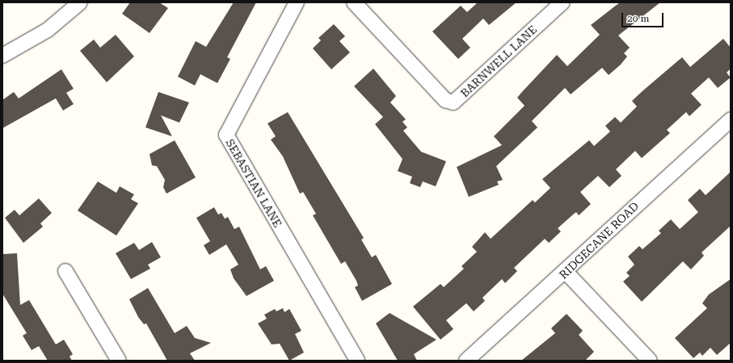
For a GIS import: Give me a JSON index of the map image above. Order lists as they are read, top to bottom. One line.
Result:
{"streets":{"street":["BARNWELL LANE","SEBASTIAN LANE","RIDGECANE ROAD"]},"scale_bar":"20 m"}
